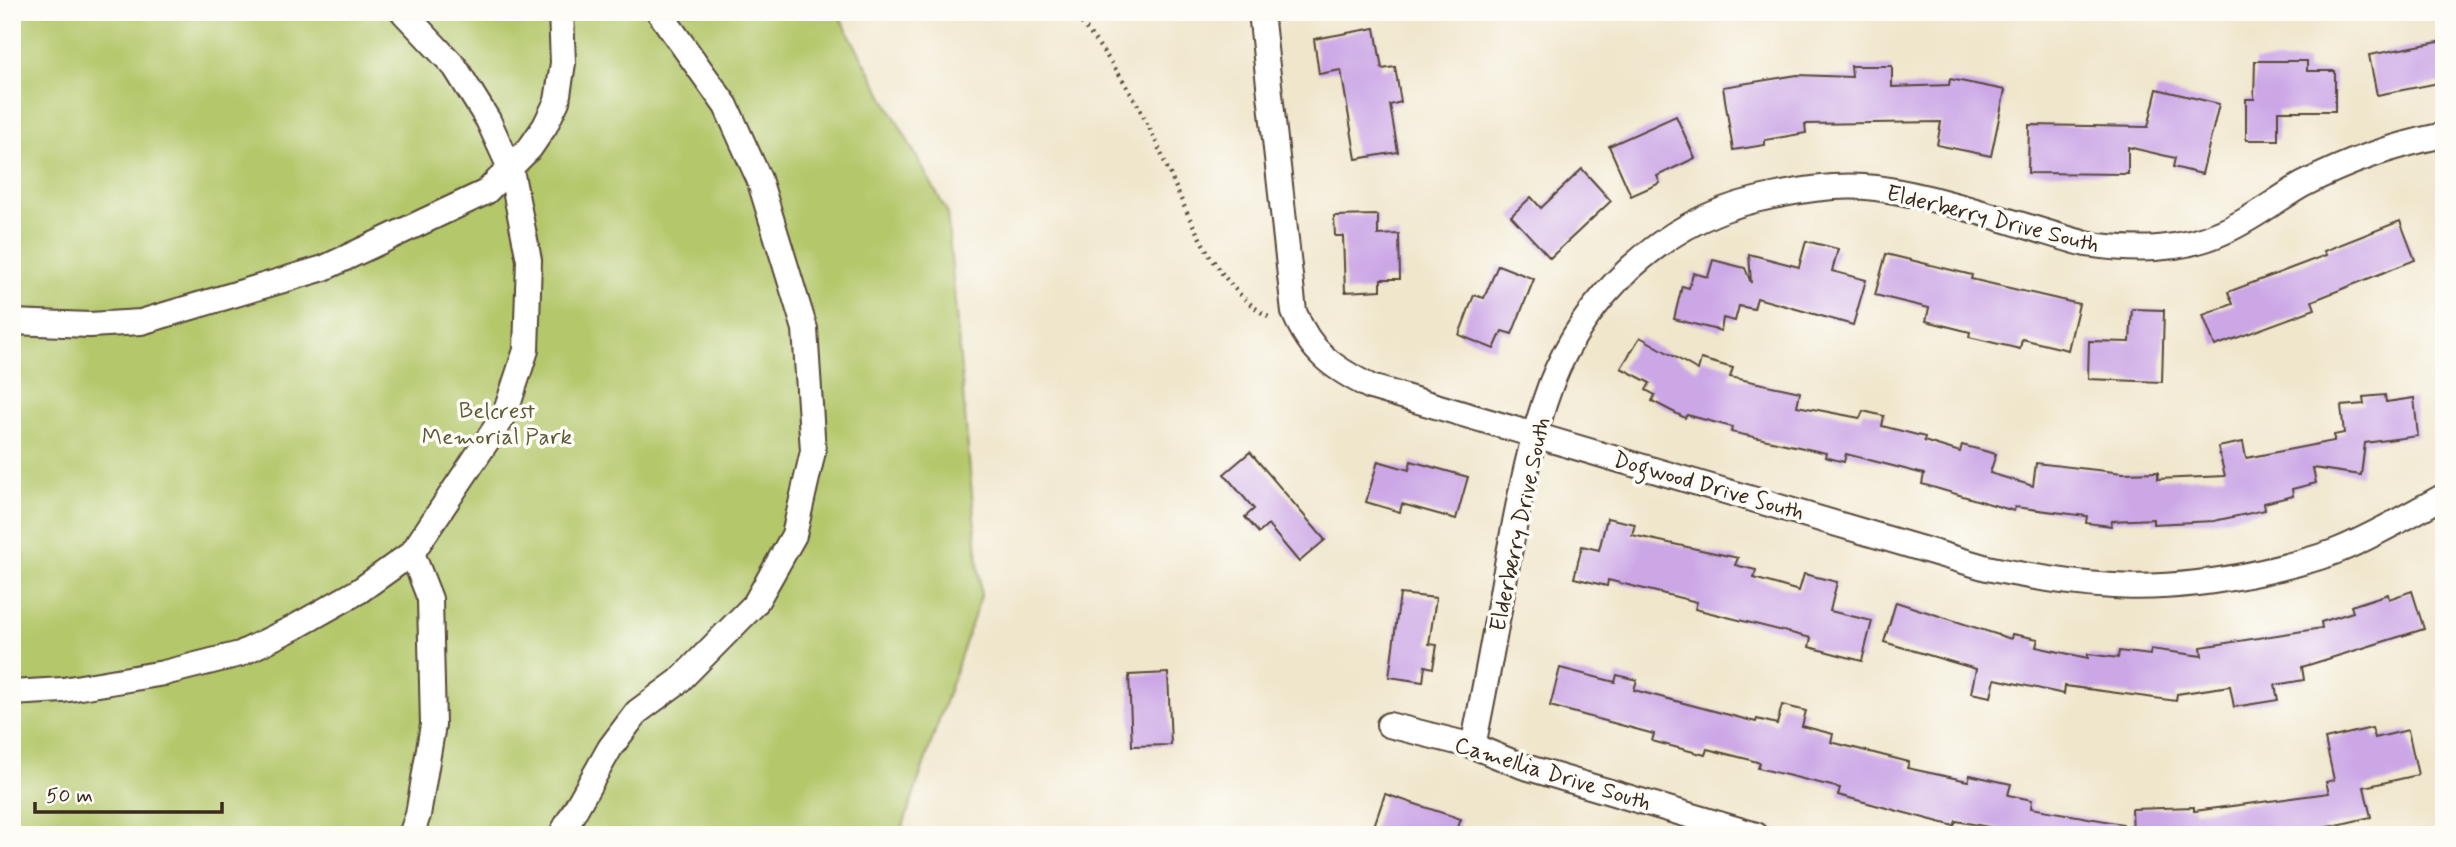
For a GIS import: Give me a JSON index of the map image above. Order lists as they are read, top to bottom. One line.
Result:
{"streets":{"street":["Elderberry Drive South","Dogwood Drive South","Camellia Drive South"]},"crossings":[["Elderberry Drive South","Dogwood Drive South"],["Elderberry Drive South","Camellia Drive South"]],"parks":["Belcrest Memorial Park"],"scale_bar":"50 m"}
